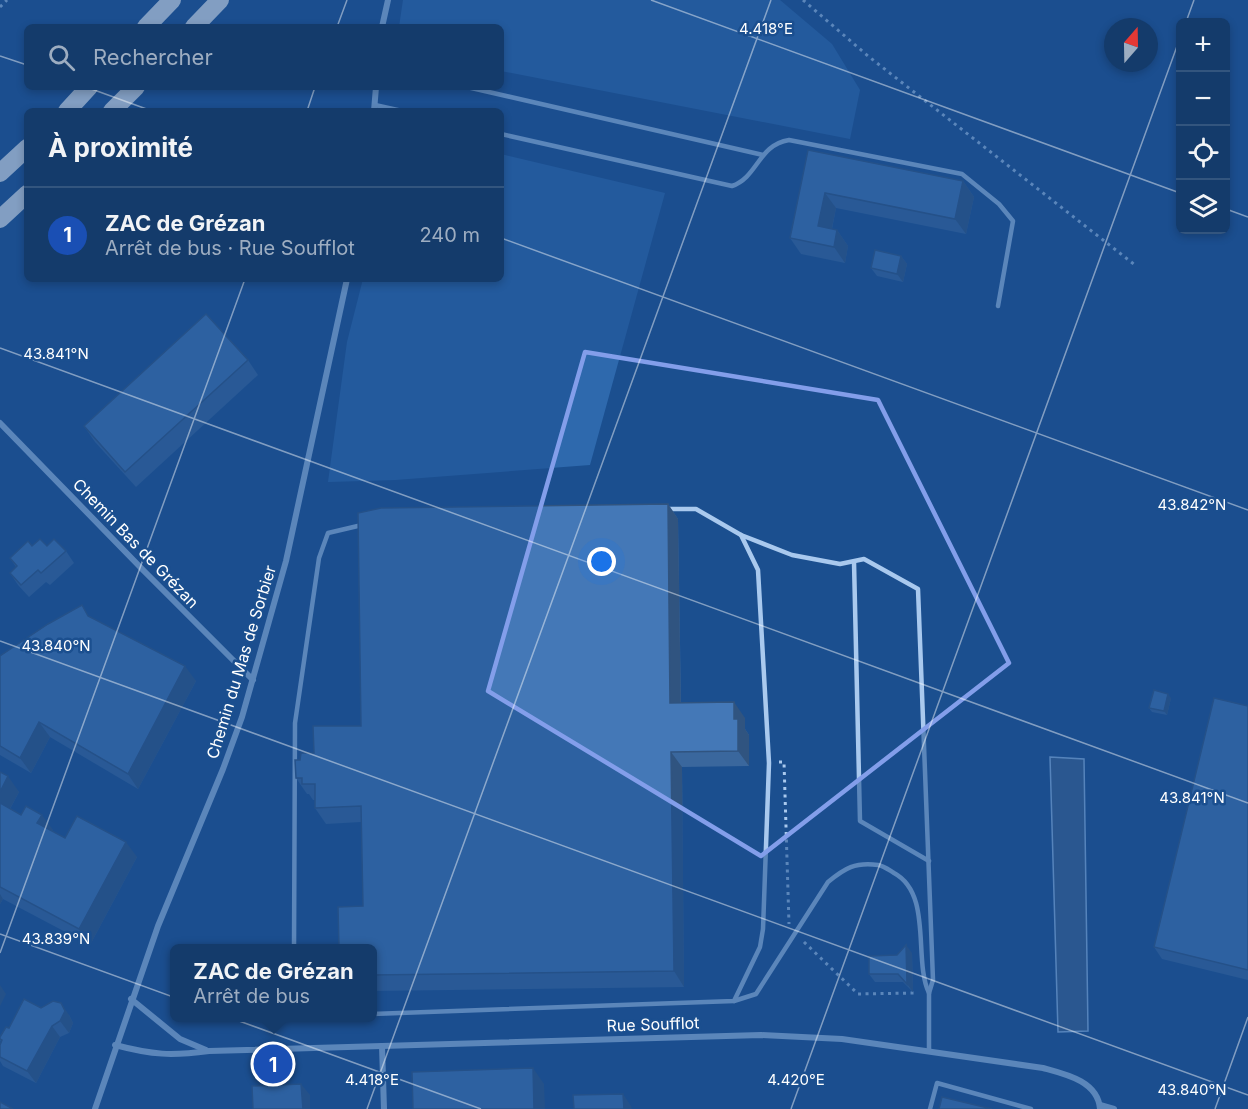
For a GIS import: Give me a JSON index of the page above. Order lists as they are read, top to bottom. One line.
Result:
{"streets":{"street":["Chemin Bas de Grézan","Chemin du Mas de Sorbier","Rue Soufflot"]},"crossings":[["Chemin Bas de Grézan","Chemin du Mas de Sorbier"],["Chemin du Mas de Sorbier","Rue Soufflot"]],"north":"top","page":{"map_buttons":["+","−"],"search":"Rechercher","heading":"À proximité","list":[{"mark":"1","name":"ZAC de Grézan","note":"Arrêt de bus · Rue Soufflot","value":"240 m"}],"popup":["ZAC de Grézan","Arrêt de bus"],"pins":"1"},"coordinates":["4.418°E","43.841°N","43.842°N","43.840°N","43.839°N","4.420°E"]}
